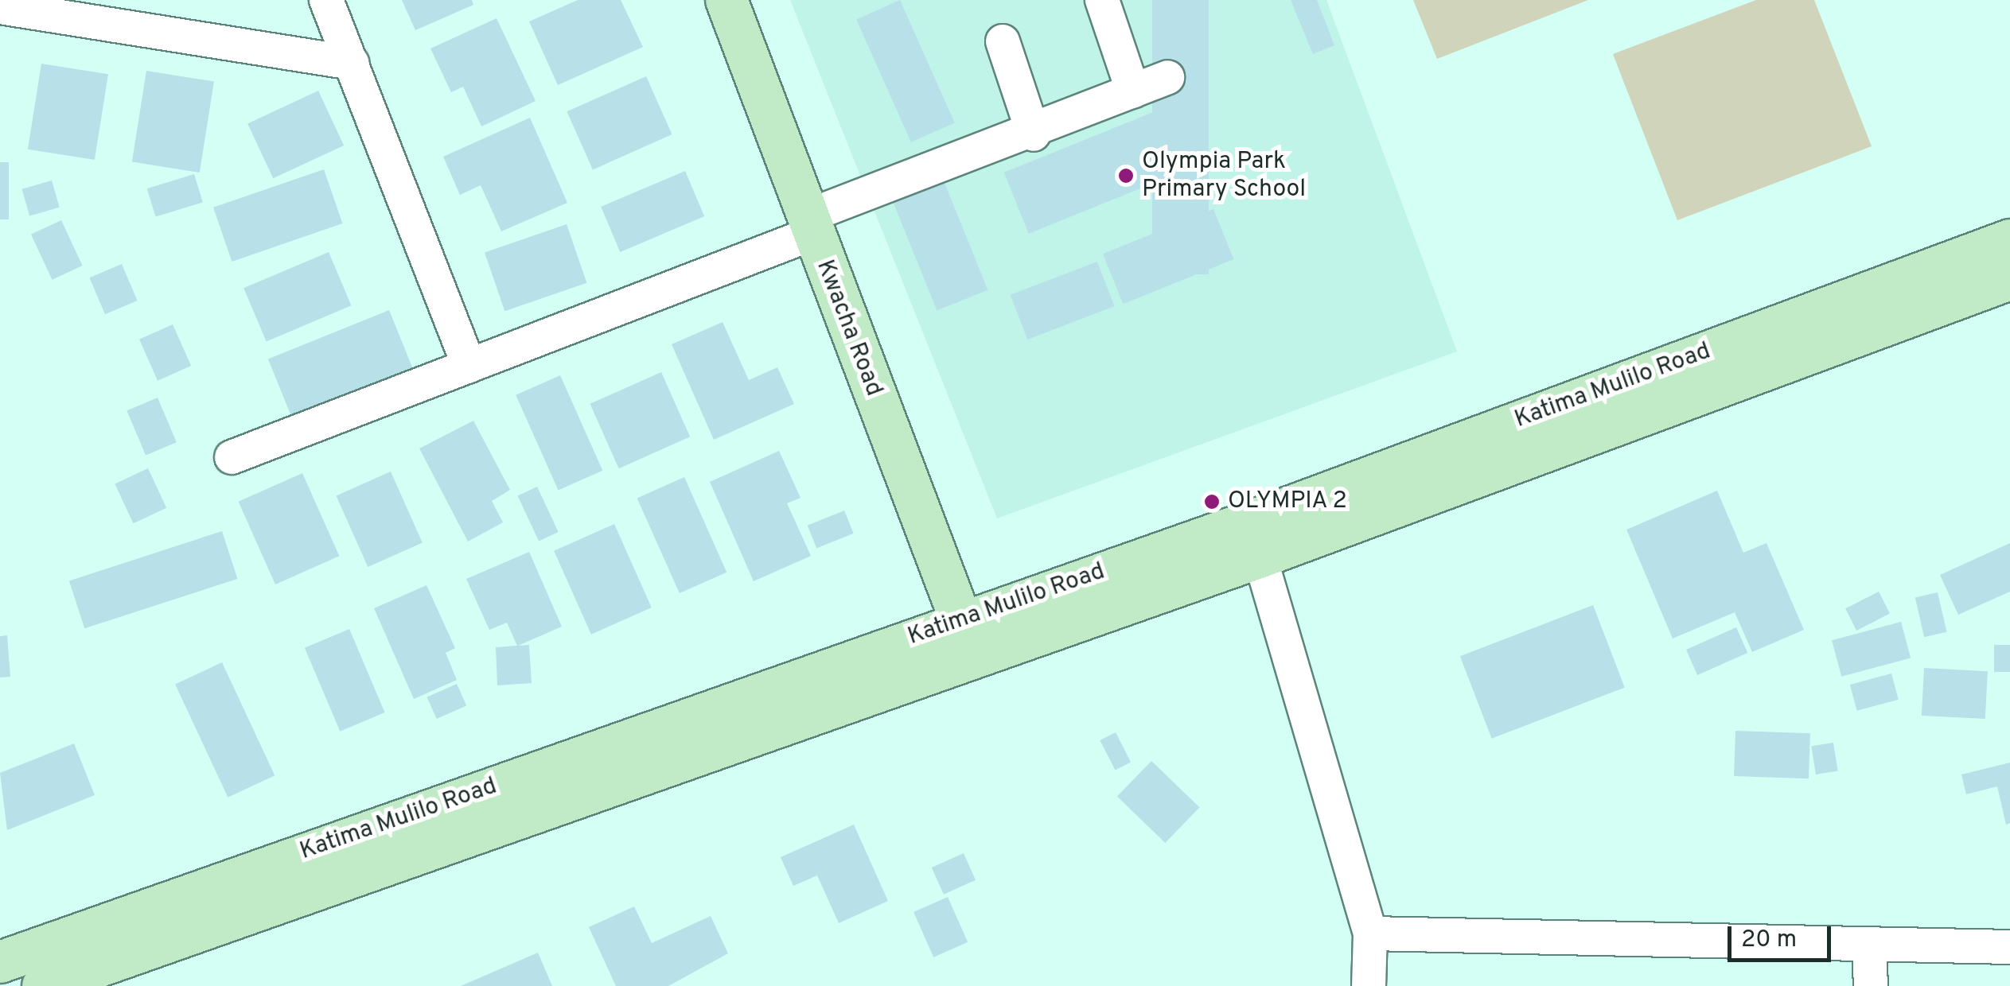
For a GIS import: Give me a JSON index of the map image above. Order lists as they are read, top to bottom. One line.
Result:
{"streets":{"main road":["Kwacha Road","Katima Mulilo Road"]},"crossings":[["Kwacha Road","Katima Mulilo Road"]],"places":["Olympia Park Primary School","OLYMPIA 2"],"scale_bar":"20 m"}
